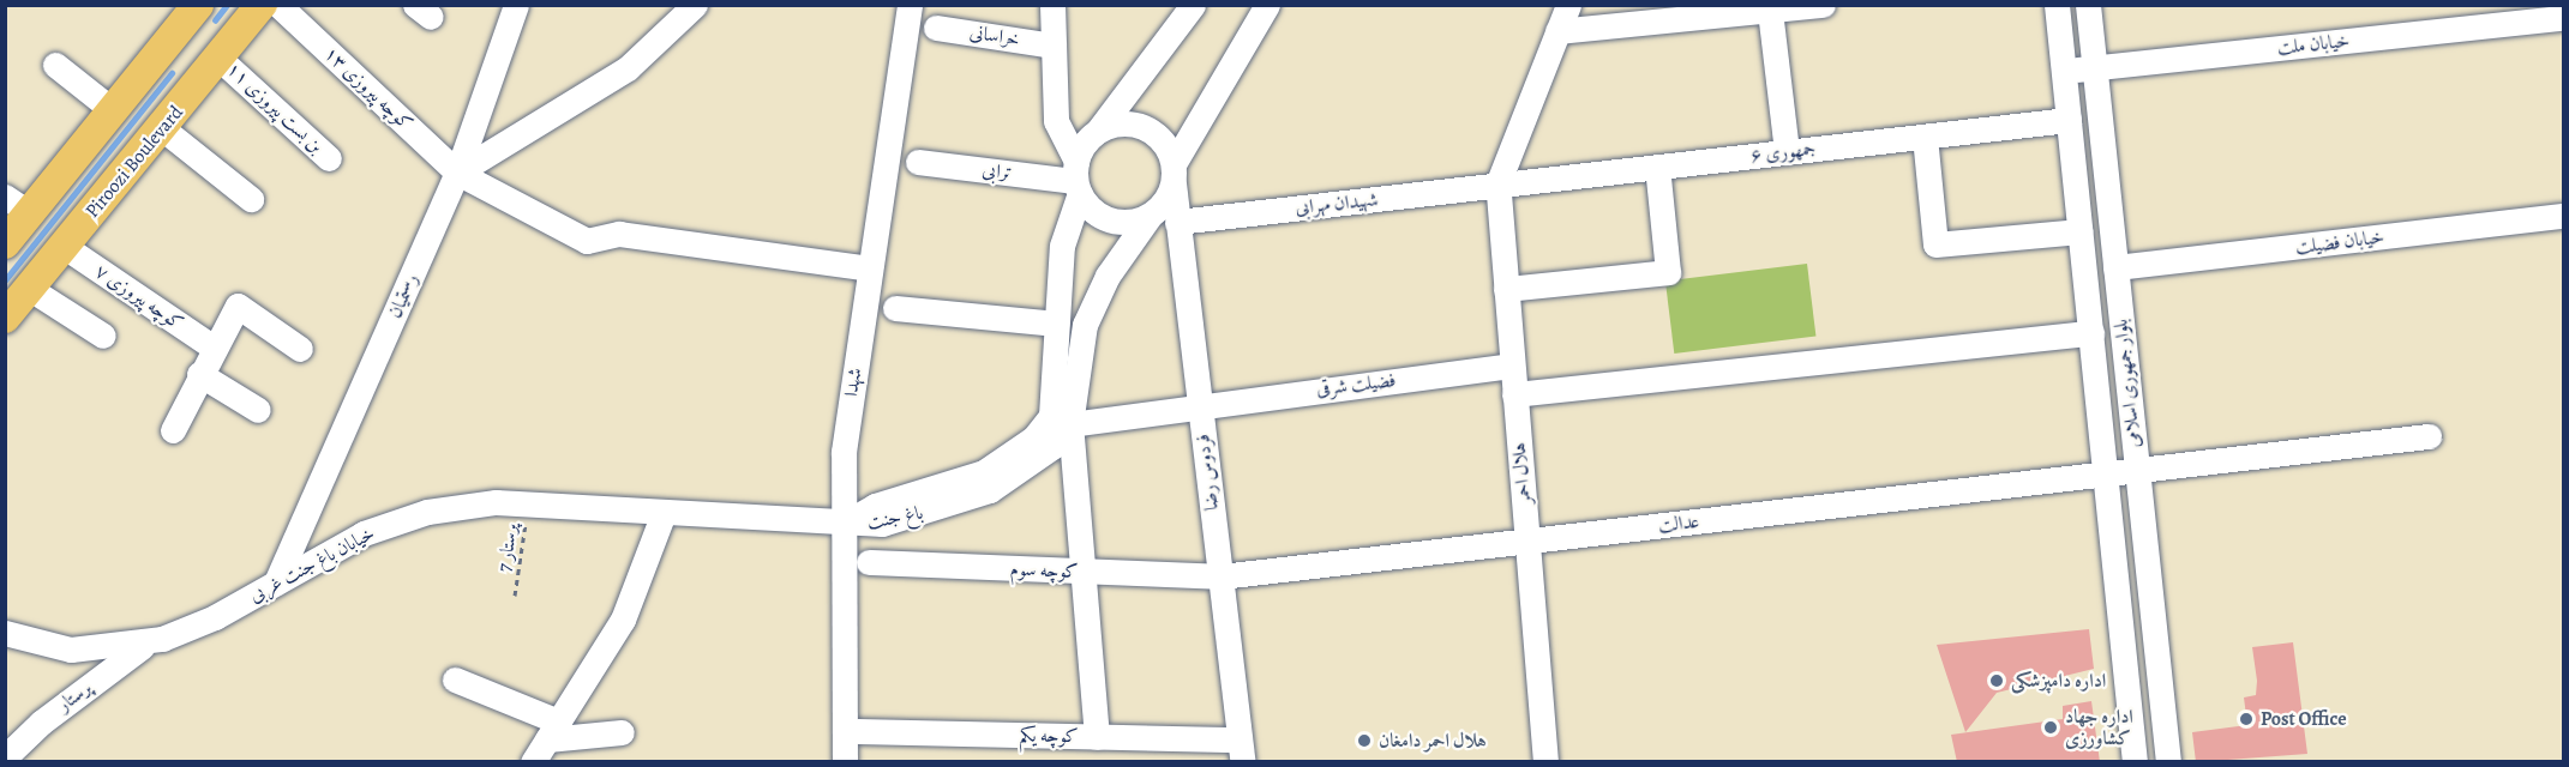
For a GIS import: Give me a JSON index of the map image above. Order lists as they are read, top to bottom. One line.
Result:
{"streets":{"main road":["Piroozi Boulevard"],"street":["خراسانی","خیابان ملت","کوچه پیروزی ۱۳","بن بست پیروزی ۱۱","جمهوری ۶","ترابی","شهیدان مهرابی","خیابان فضیلت","رستمیان","کوچه پیروزی ۷","شهدا","بلوار جمهوری اسلامی","فضیلت شرقی","فردوس رضا","هلال احمر","باغ جنت","عدالت","خیابان باغ جنت غربی","کوچه سوم","پرستار","کوچه یکم"],"path":["پرستار 7"]},"crossings":[["خیابان ملت","بلوار جمهوری اسلامی"],["کوچه پیروزی ۱۳","رستمیان"],["کوچه پیروزی ۱۳","شهدا"],["بن بست پیروزی ۱۱","Piroozi Boulevard"],["جمهوری ۶","شهیدان مهرابی"],["جمهوری ۶","بلوار جمهوری اسلامی"],["جمهوری ۶","هلال احمر"],["Piroozi Boulevard","کوچه پیروزی ۷"],["ترابی","فردوس رضا"],["ترابی","باغ جنت"],["شهیدان مهرابی","فردوس رضا"],["شهیدان مهرابی","هلال احمر"],["خیابان فضیلت","بلوار جمهوری اسلامی"],["رستمیان","خیابان باغ جنت غربی"],["شهدا","باغ جنت"],["شهدا","خیابان باغ جنت غربی"],["بلوار جمهوری اسلامی","عدالت"],["فضیلت شرقی","فردوس رضا"],["فضیلت شرقی","هلال احمر"],["فضیلت شرقی","باغ جنت"],["فردوس رضا","باغ جنت"],["فردوس رضا","عدالت"],["فردوس رضا","کوچه سوم"],["فردوس رضا","کوچه یکم"],["هلال احمر","عدالت"],["باغ جنت","خیابان باغ جنت غربی"],["عدالت","کوچه سوم"],["پرستار 7","خیابان باغ جنت غربی"],["خیابان باغ جنت غربی","پرستار"]],"places":["اداره دامپزشکی","Post Office","اداره جهاد کشاورزی","هلال احمر دامغان"]}
